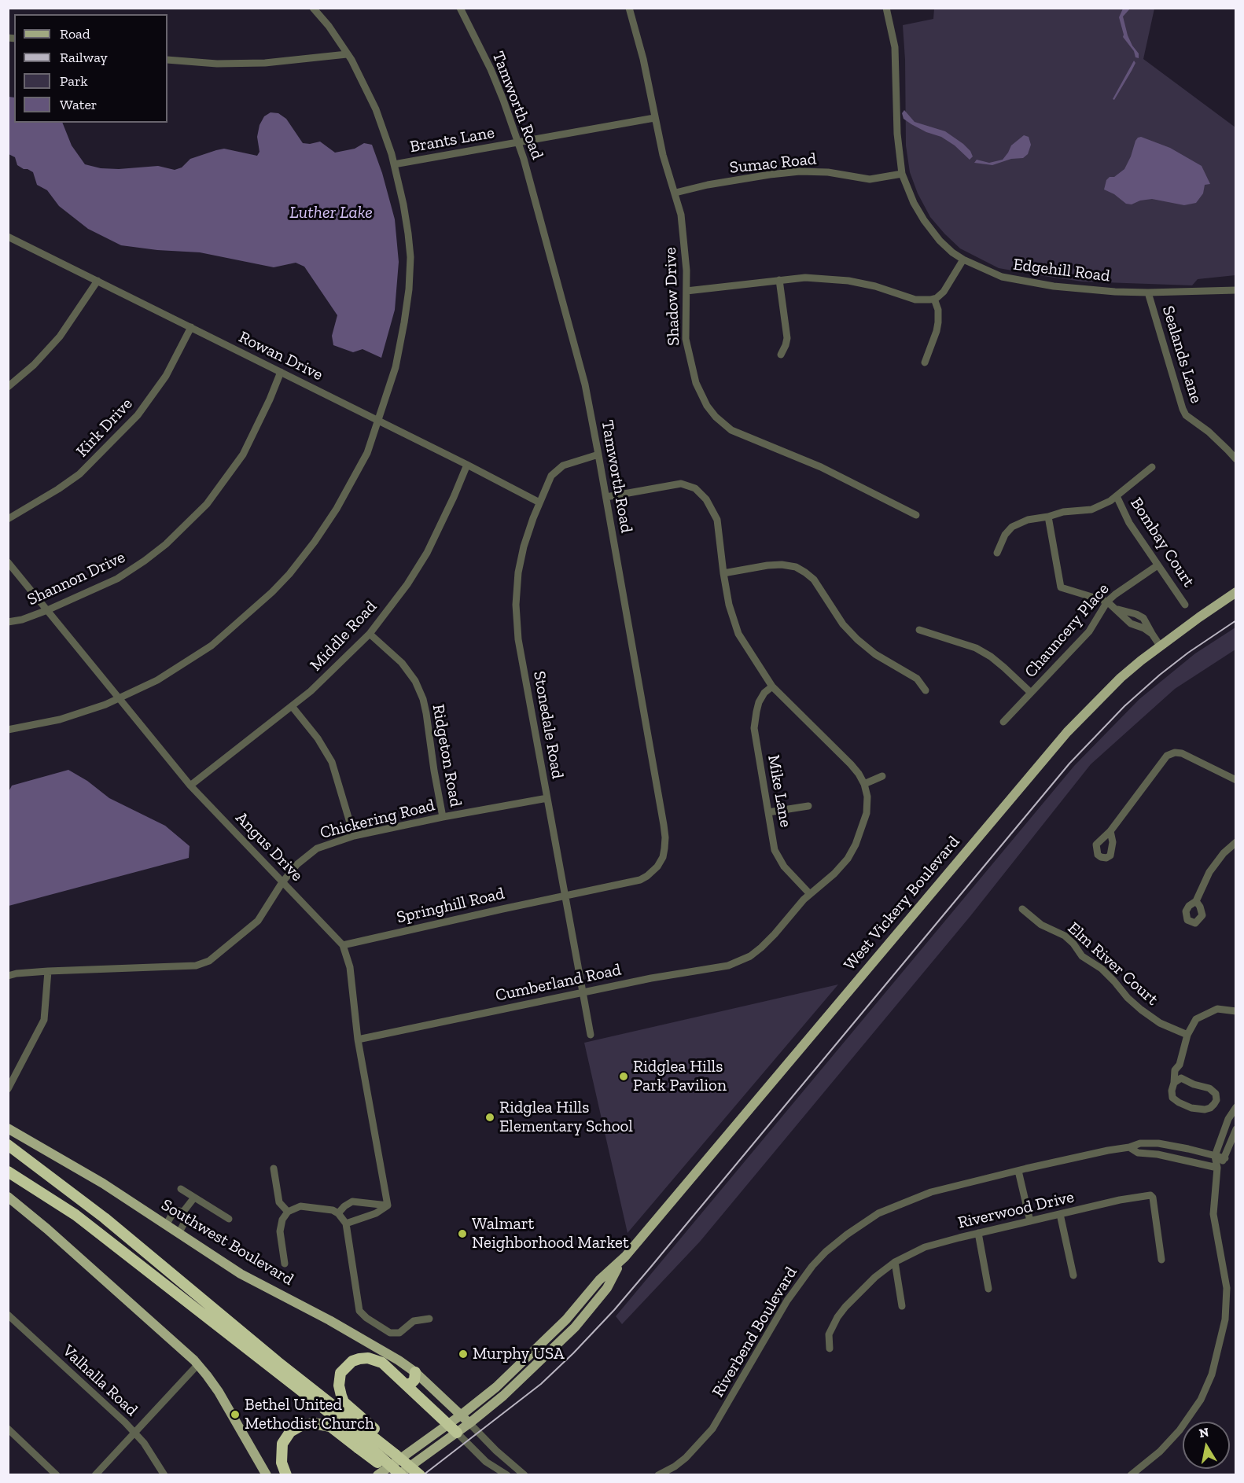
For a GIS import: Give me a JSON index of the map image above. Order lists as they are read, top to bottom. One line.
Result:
{"streets":{"main road":["West Vickery Boulevard","Southwest Boulevard"],"street":["Tamworth Road","Brants Lane","Sumac Road","Edgehill Road","Shadow Drive","Sealands Lane","Rowan Drive","Kirk Drive","Bombay Court","Shannon Drive","Chauncery Place","Middle Road","Stonedale Road","Ridgeton Road","Mike Lane","Chickering Road","Angus Drive","Springhill Road","Elm River Court","Cumberland Road","Riverwood Drive","Riverbend Boulevard","Valhalla Road"]},"crossings":[["Tamworth Road","Brants Lane"],["Tamworth Road","Stonedale Road"],["Tamworth Road","Springhill Road"],["Brants Lane","Shadow Drive"],["Sumac Road","Edgehill Road"],["Sumac Road","Shadow Drive"],["Edgehill Road","Sealands Lane"],["Rowan Drive","Kirk Drive"],["Rowan Drive","Shannon Drive"],["Rowan Drive","Middle Road"],["Rowan Drive","Stonedale Road"],["Bombay Court","Chauncery Place"],["Shannon Drive","Angus Drive"],["Middle Road","Ridgeton Road"],["Middle Road","Angus Drive"],["Stonedale Road","Chickering Road"],["Stonedale Road","Springhill Road"],["Stonedale Road","Cumberland Road"],["Ridgeton Road","Chickering Road"],["Mike Lane","Cumberland Road"],["Chickering Road","Angus Drive"],["Angus Drive","Springhill Road"],["Angus Drive","Cumberland Road"],["West Vickery Boulevard","Southwest Boulevard"]],"water":["Luther Lake"],"places":["Ridglea Hills Park Pavilion","Ridglea Hills Elementary School","Walmart Neighborhood Market","Murphy USA","Bethel United Methodist Church"],"legend":["Road","Railway","Park","Water"],"north":"top"}
